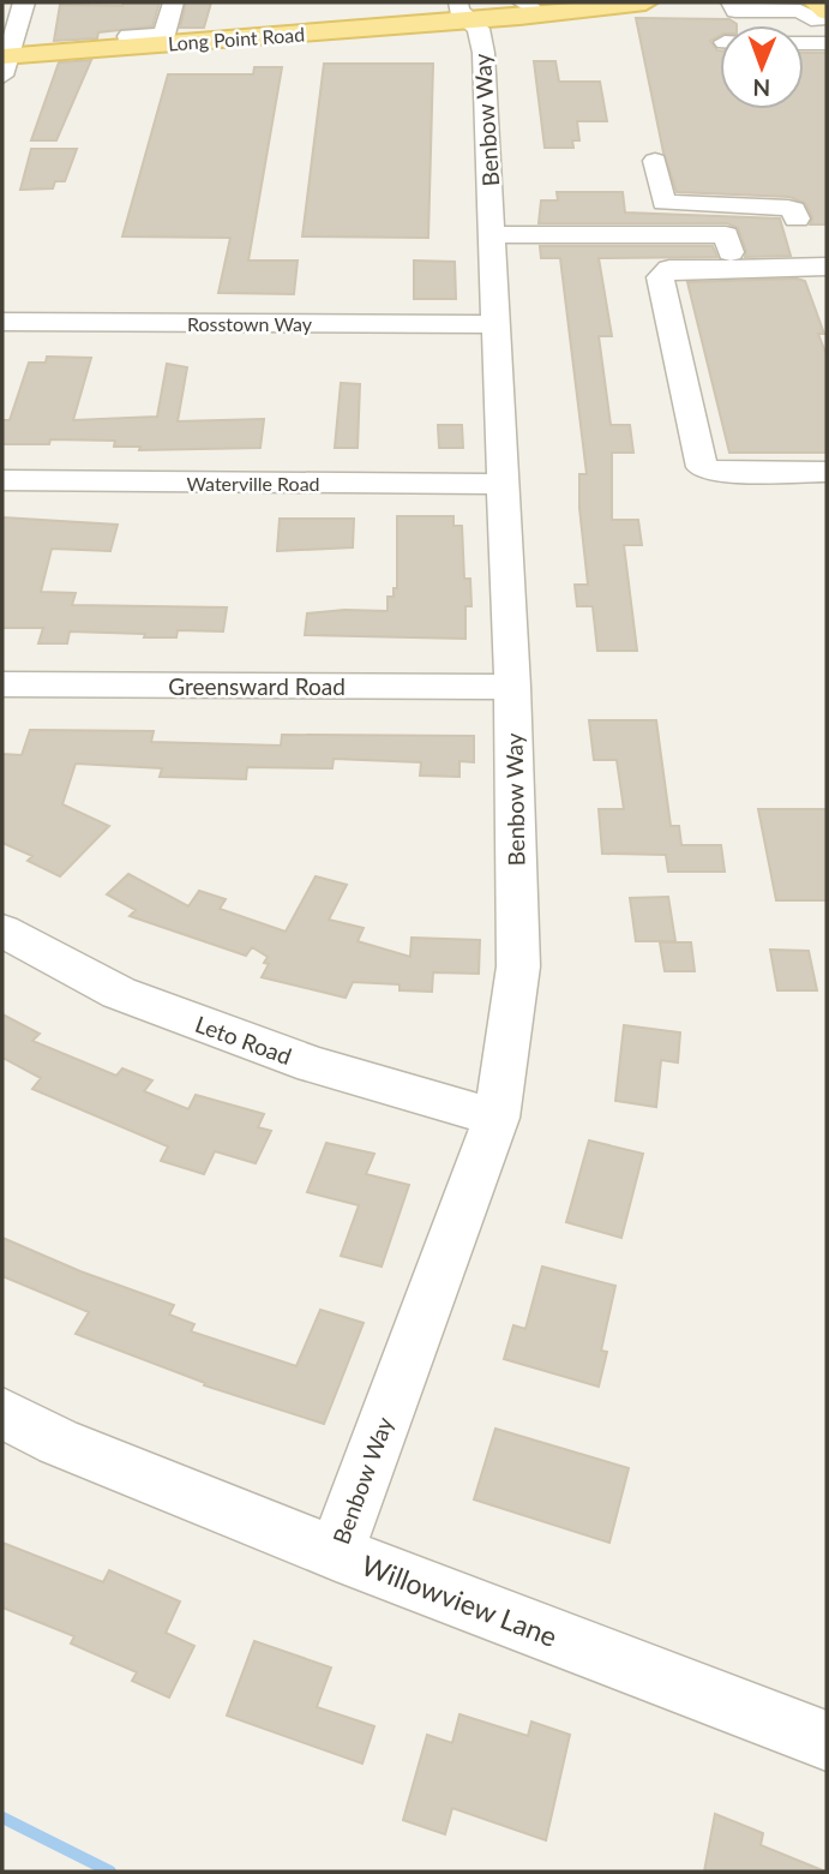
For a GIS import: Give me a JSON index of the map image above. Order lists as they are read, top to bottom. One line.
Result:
{"streets":{"main road":["Long Point Road"],"street":["Benbow Way","Rosstown Way","Waterville Road","Greensward Road","Leto Road","Willowview Lane"]},"crossings":[["Long Point Road","Benbow Way"],["Benbow Way","Rosstown Way"],["Benbow Way","Waterville Road"],["Benbow Way","Greensward Road"],["Benbow Way","Leto Road"],["Benbow Way","Willowview Lane"]],"north":"bottom"}
